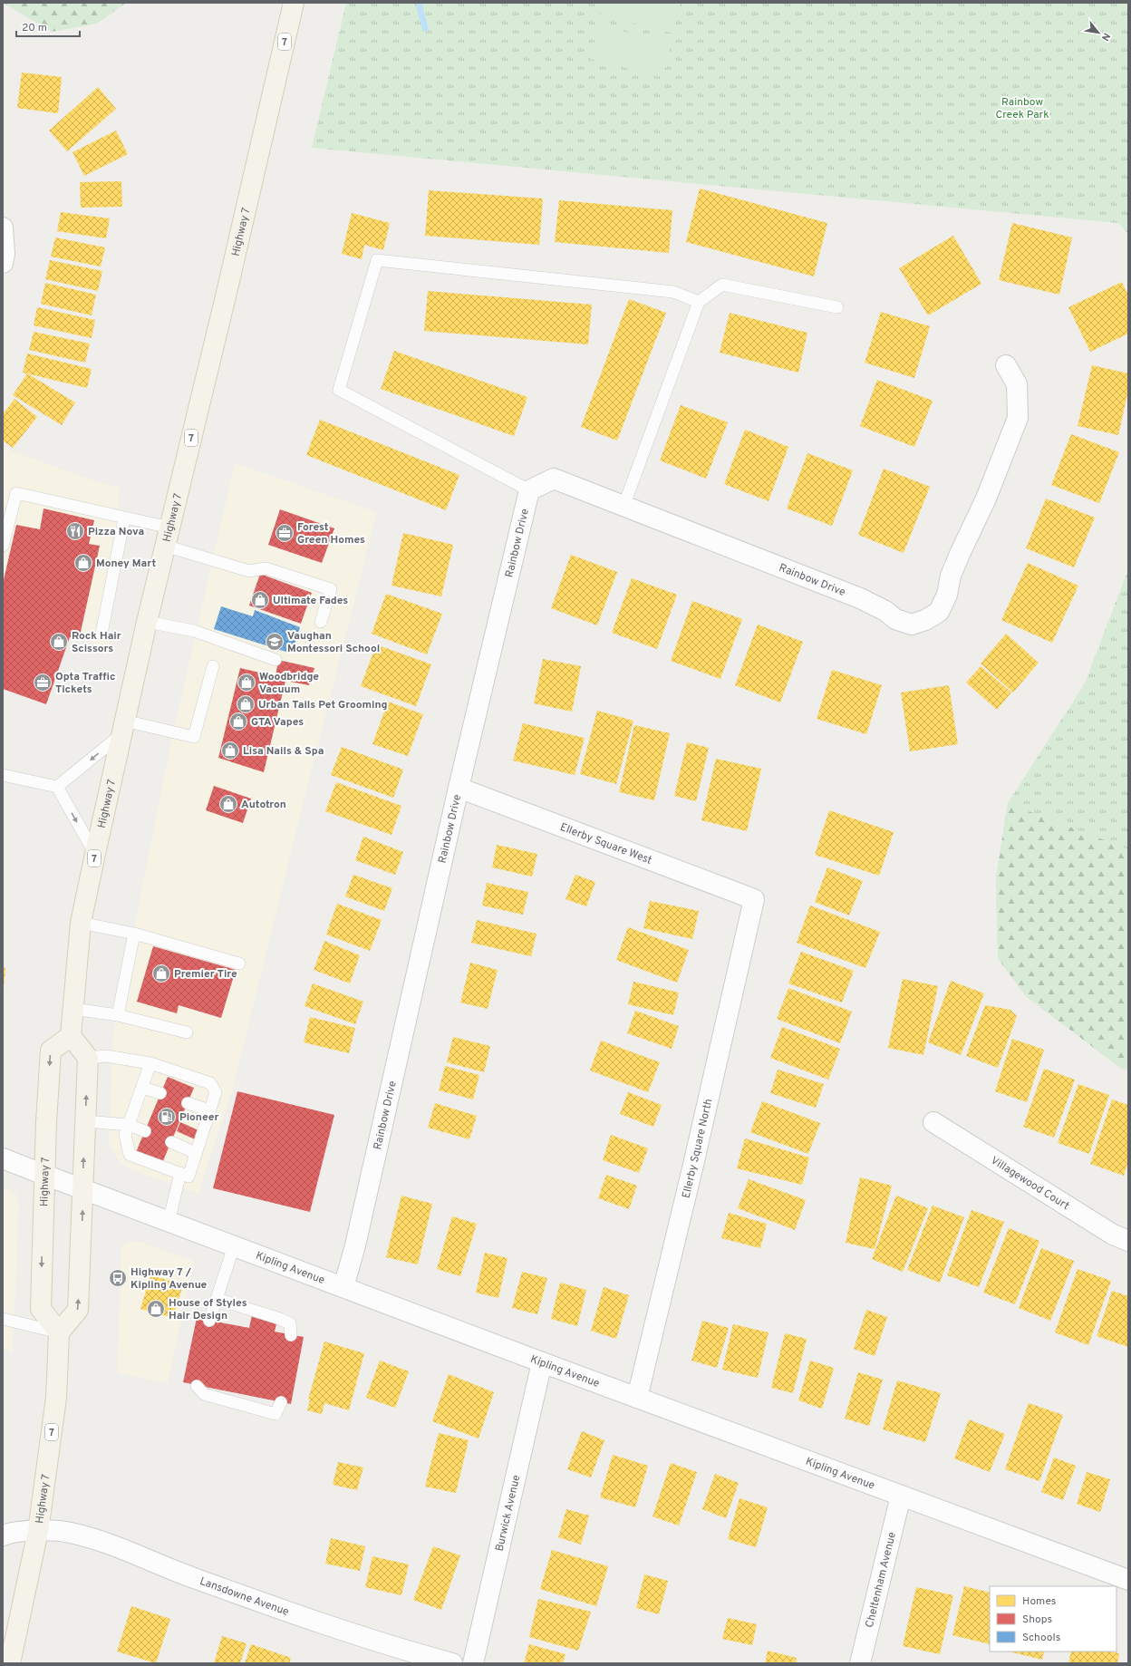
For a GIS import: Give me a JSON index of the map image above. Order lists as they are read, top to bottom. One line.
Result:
{"streets":{"main road":["7","Highway 7"],"street":["Rainbow Drive","Ellerby Square West","Ellerby Square North","Villagewood Court","Kipling Avenue","Burwick Avenue","Cheltenham Avenue","Lansdowne Avenue"]},"crossings":[["Highway 7","Kipling Avenue"],["Highway 7","Lansdowne Avenue"],["Rainbow Drive","Ellerby Square West"],["Rainbow Drive","Kipling Avenue"],["Ellerby Square West","Ellerby Square North"],["Ellerby Square North","Kipling Avenue"],["Kipling Avenue","Burwick Avenue"],["Kipling Avenue","Cheltenham Avenue"]],"parks":["Rainbow Creek Park"],"places":{"restaurant":["Pizza Nova"],"office":["Forest Green Homes","Opta Traffic Tickets"],"shop":["Money Mart","Ultimate Fades","Rock Hair Scissors","Woodbridge Vacuum","Urban Tails Pet Grooming","GTA Vapes","Lisa Nails & Spa","Autotron","Premier Tire","House of Styles Hair Design"],"school or university":["Vaughan Montessori School"],"fuel station":["Pioneer"],"bus stop":["Highway 7 / Kipling Avenue"]},"legend":["Homes","Shops","Schools"],"scale_bar":"20 m","north":"bottom right"}
